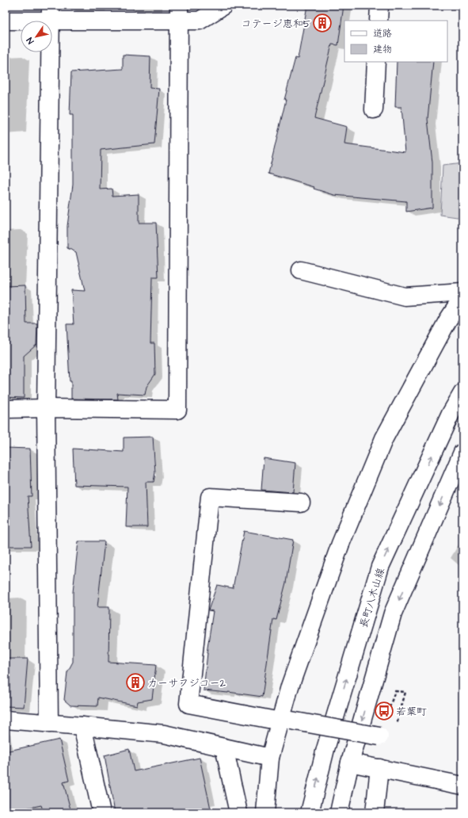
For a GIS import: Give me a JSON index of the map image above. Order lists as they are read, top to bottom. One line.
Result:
{"streets":{"street":["長町八木山線"]},"places":{"building":["コテージ恵和5","カーサフジコー2"],"bus stop":["若葉町"]},"legend":["道路","建物"],"north":"bottom left"}
